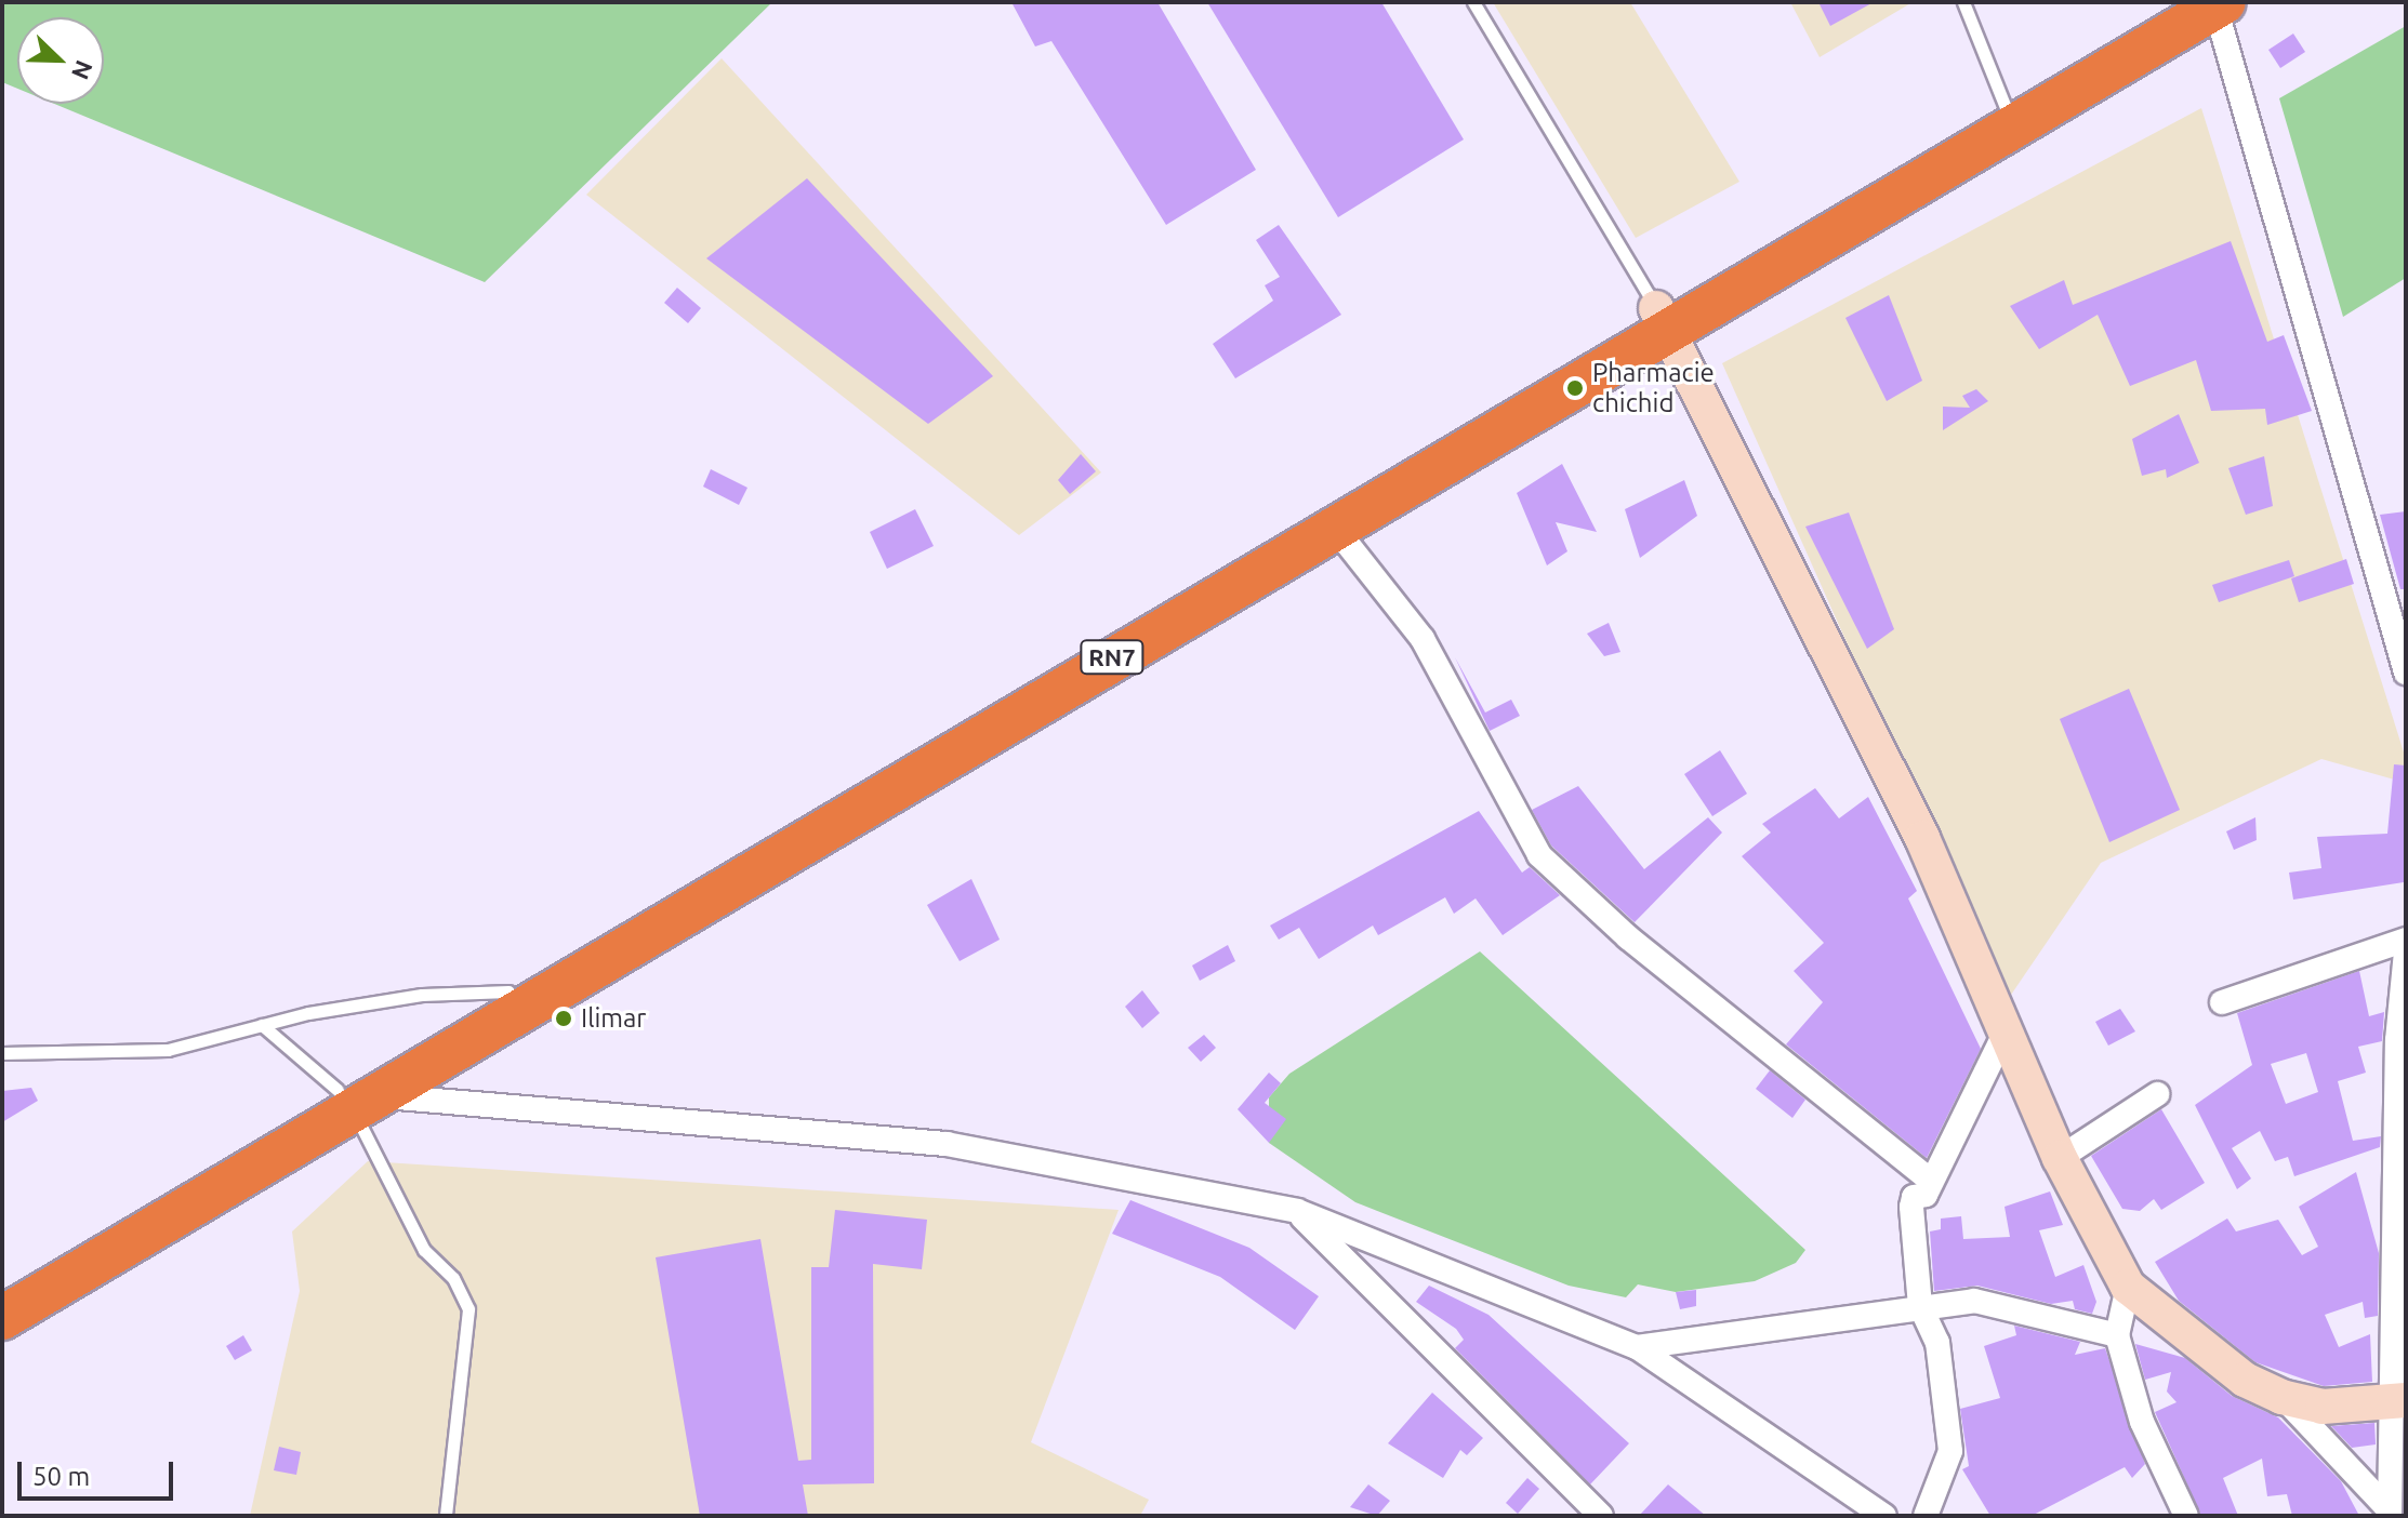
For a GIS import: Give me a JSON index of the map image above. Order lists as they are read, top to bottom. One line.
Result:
{"streets":{"highway":["RN7"]},"places":["Pharmacie chichid","Ilimar"],"scale_bar":"50 m","north":"bottom right"}
